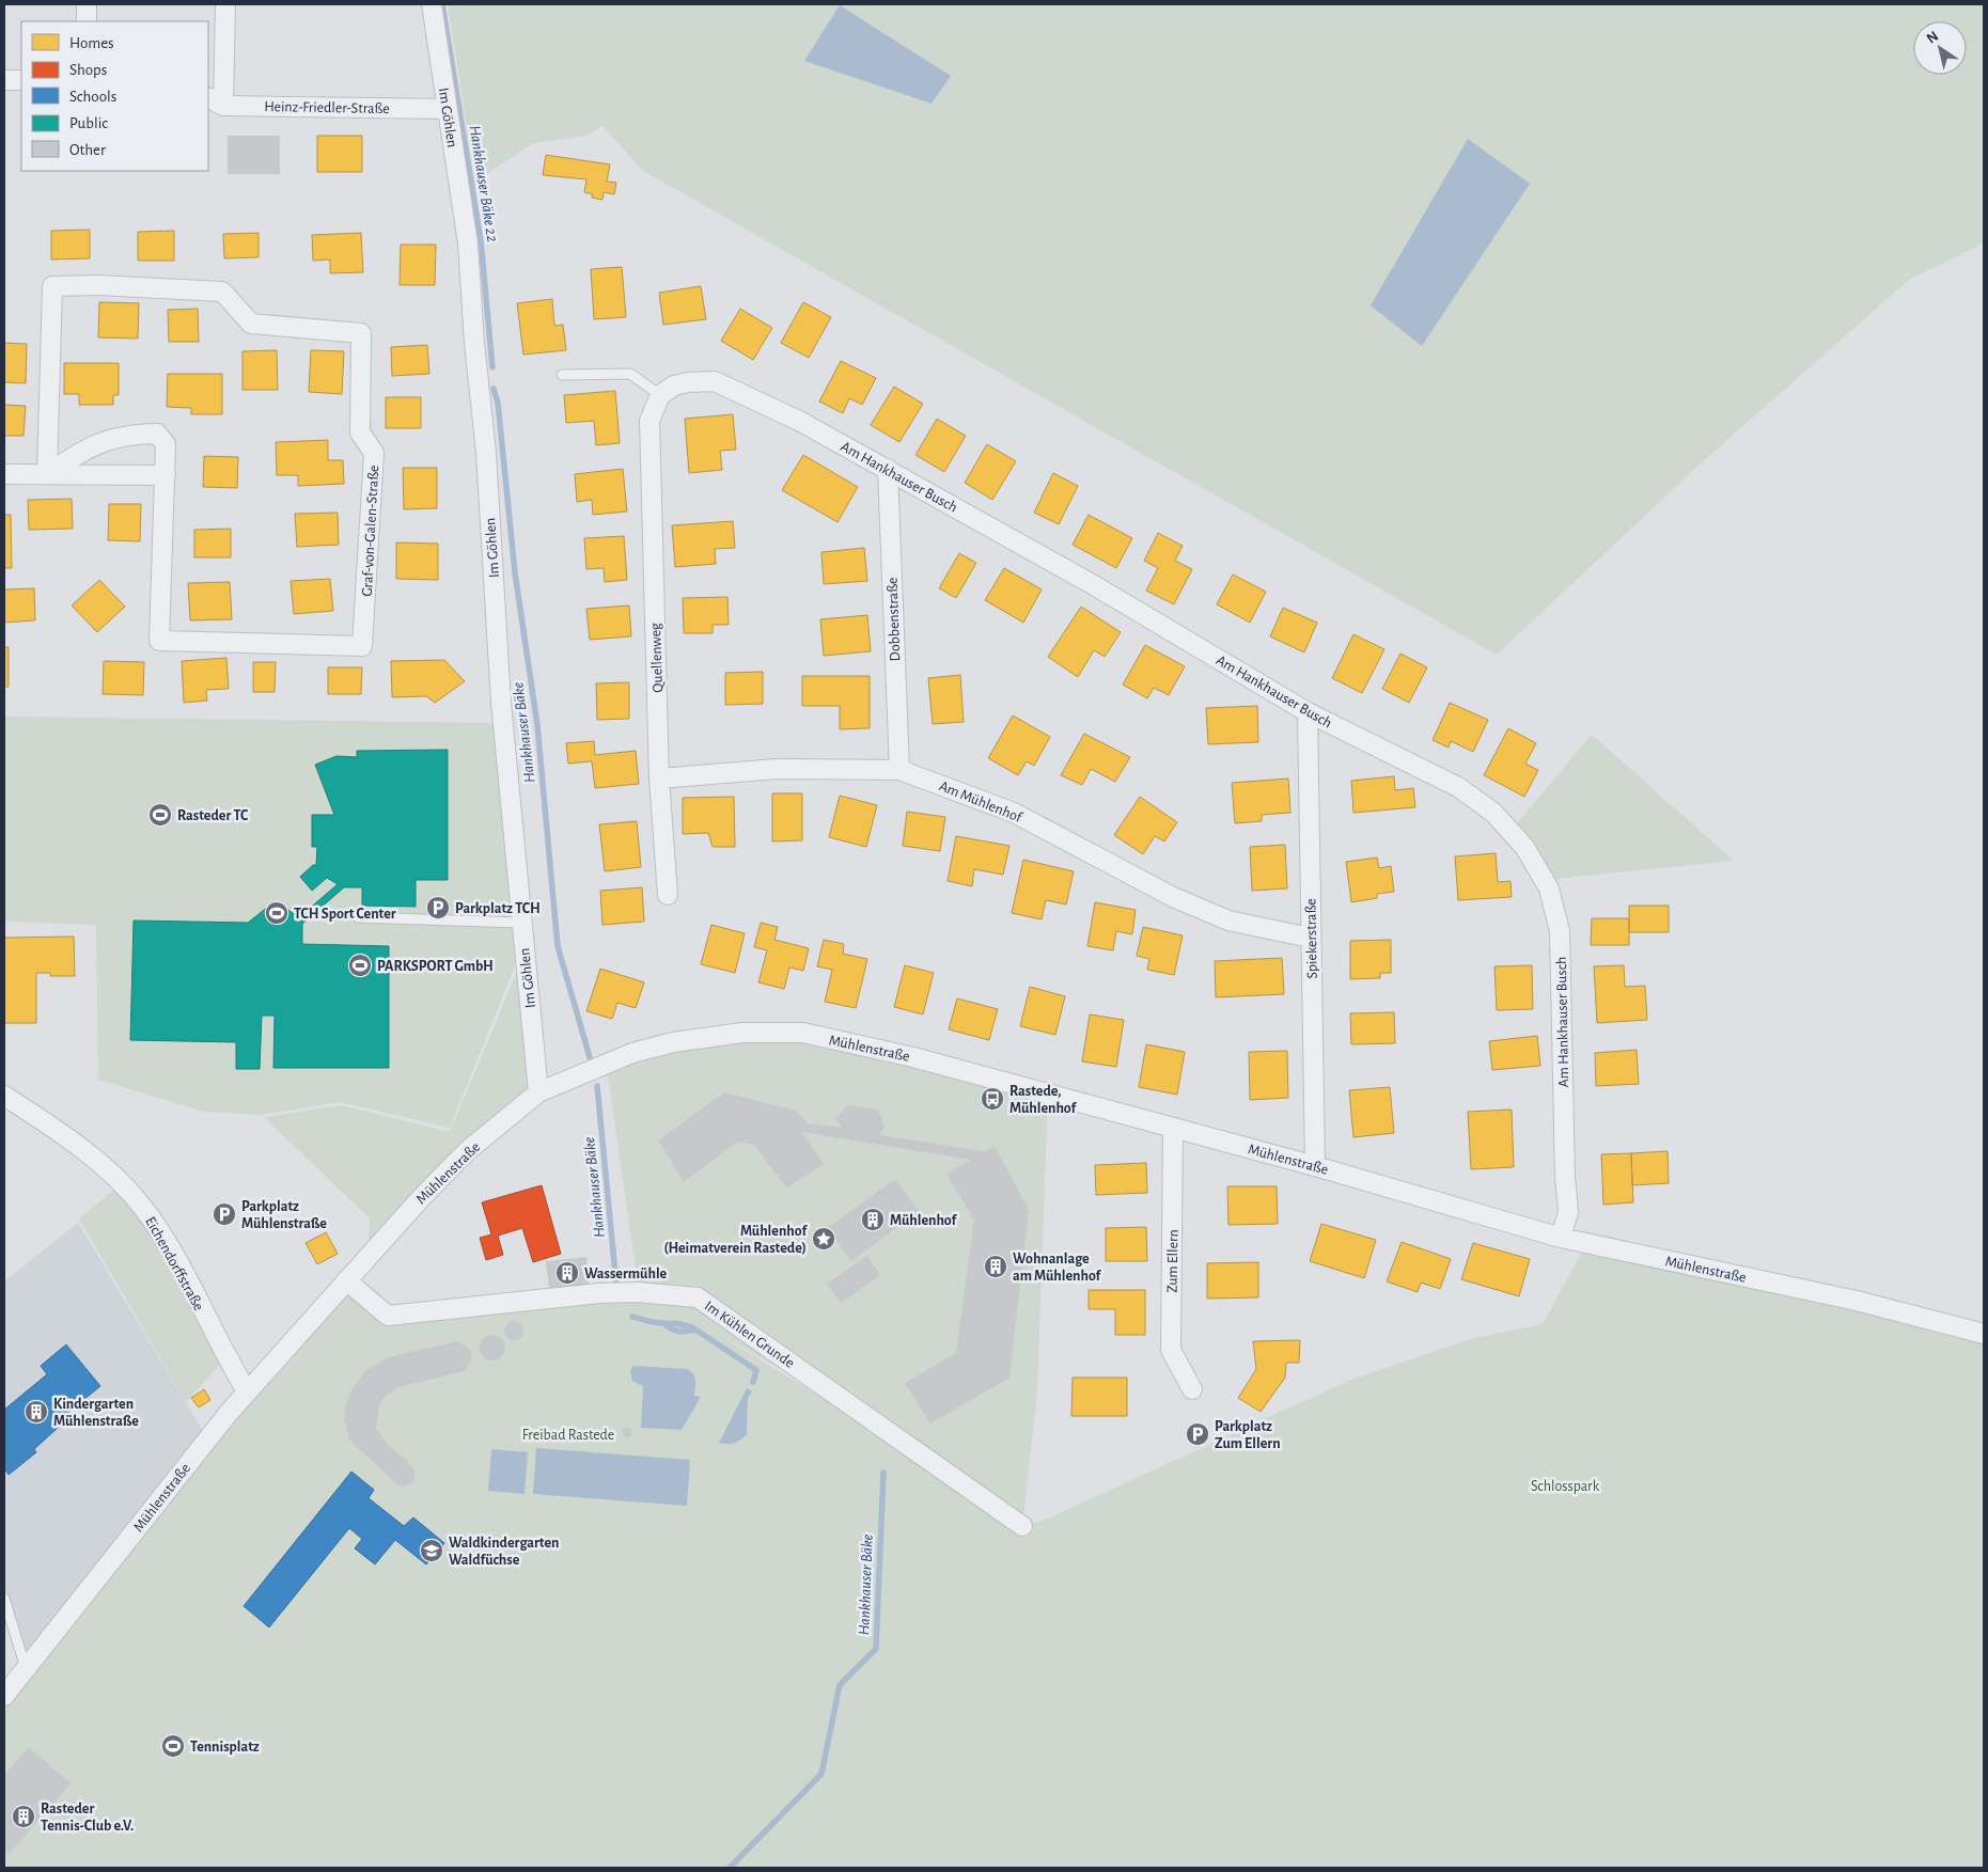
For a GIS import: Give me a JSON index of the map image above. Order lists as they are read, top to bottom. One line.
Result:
{"streets":{"street":["Heinz-Friedler-Straße","Im Göhlen","Am Hankhauser Busch","Graf-von-Galen-Straße","Dobbenstraße","Quellenweg","Am Mühlenhof","Spiekerstraße","Mühlenstraße","Zum Ellern","Eichendorffstraße","Im Kühlen Grunde"]},"crossings":[["Heinz-Friedler-Straße","Im Göhlen"],["Im Göhlen","Mühlenstraße"],["Am Hankhauser Busch","Dobbenstraße"],["Am Hankhauser Busch","Quellenweg"],["Am Hankhauser Busch","Spiekerstraße"],["Am Hankhauser Busch","Mühlenstraße"],["Dobbenstraße","Am Mühlenhof"],["Quellenweg","Am Mühlenhof"],["Am Mühlenhof","Spiekerstraße"],["Spiekerstraße","Mühlenstraße"],["Mühlenstraße","Zum Ellern"],["Mühlenstraße","Eichendorffstraße"],["Mühlenstraße","Im Kühlen Grunde"]],"water":["Hankhauser Bäke 22","Hankhauser Bäke"],"parks":["Freibad Rastede","Schlosspark"],"places":{"sports":["Rasteder TC","TCH Sport Center","PARKSPORT GmbH","Tennisplatz"],"parking":["Parkplatz TCH","Parkplatz Mühlenstraße","Parkplatz Zum Ellern"],"bus stop":["Rastede, Mühlenhof"],"building":["Mühlenhof","Wohnanlage am Mühlenhof","Wassermühle","Kindergarten Mühlenstraße","Rasteder Tennis-Club e.V."],"place":["Mühlenhof (Heimatverein Rastede)"],"school or university":["Waldkindergarten Waldfüchse"]},"legend":["Homes","Shops","Schools","Public","Other"],"north":"top left"}
